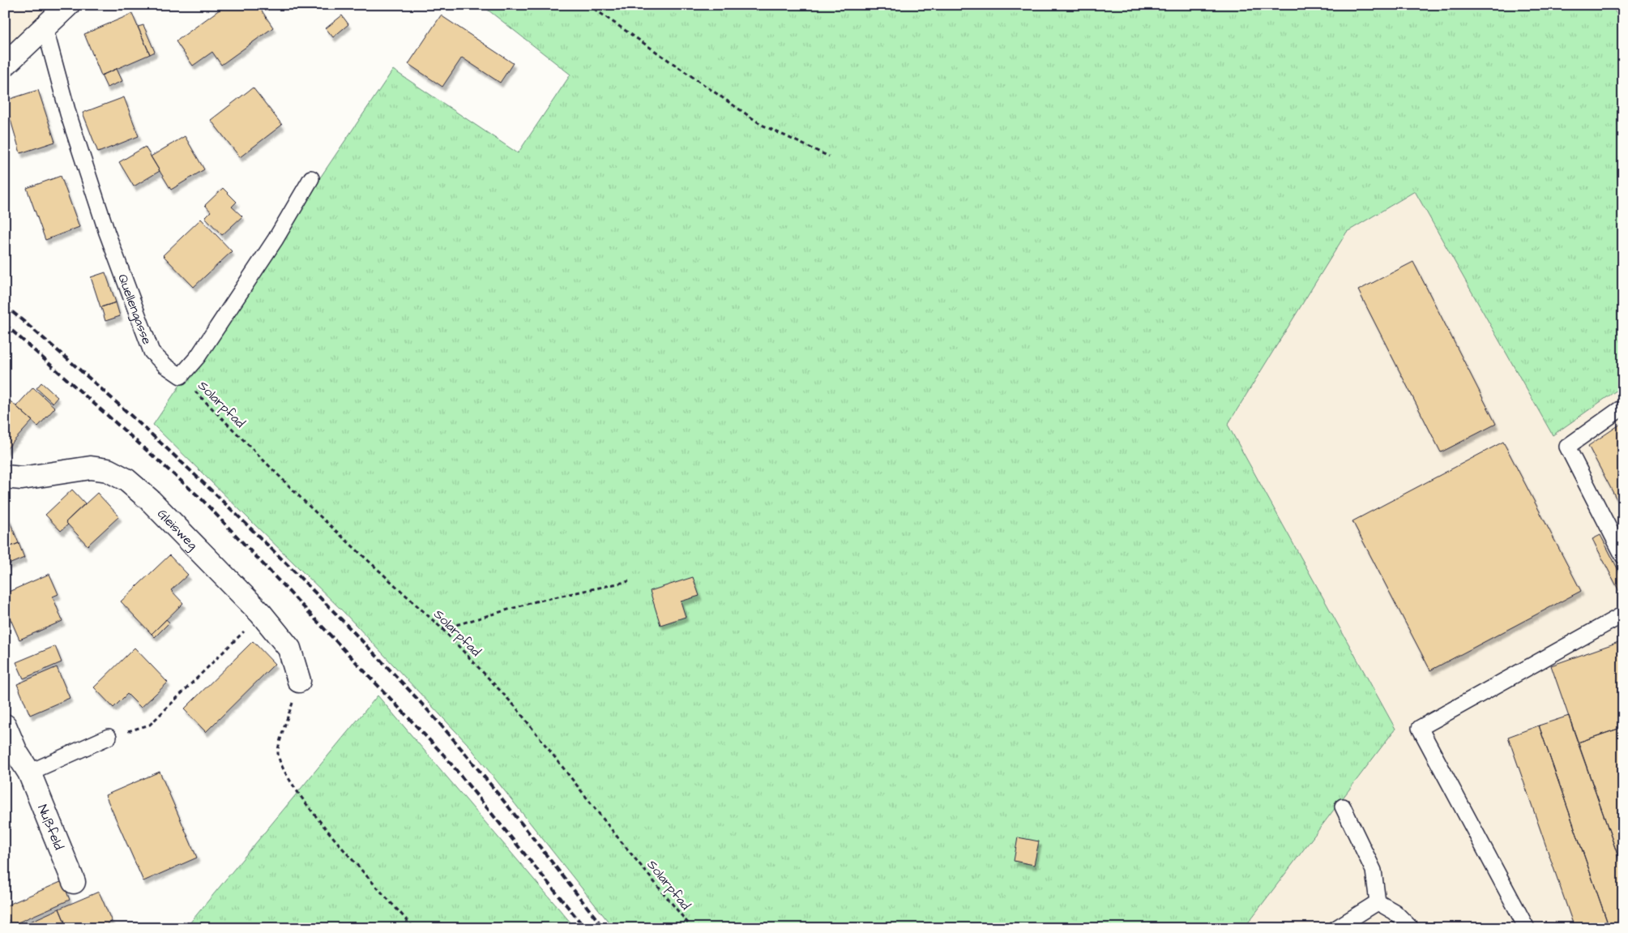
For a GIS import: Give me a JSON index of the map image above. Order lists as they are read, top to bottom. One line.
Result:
{"streets":{"street":["Gleisweg","Nußfeld"],"lane":["Quellengasse"],"path":["Solarpfad"]},"crossings":[["Quellengasse","Solarpfad"]]}
